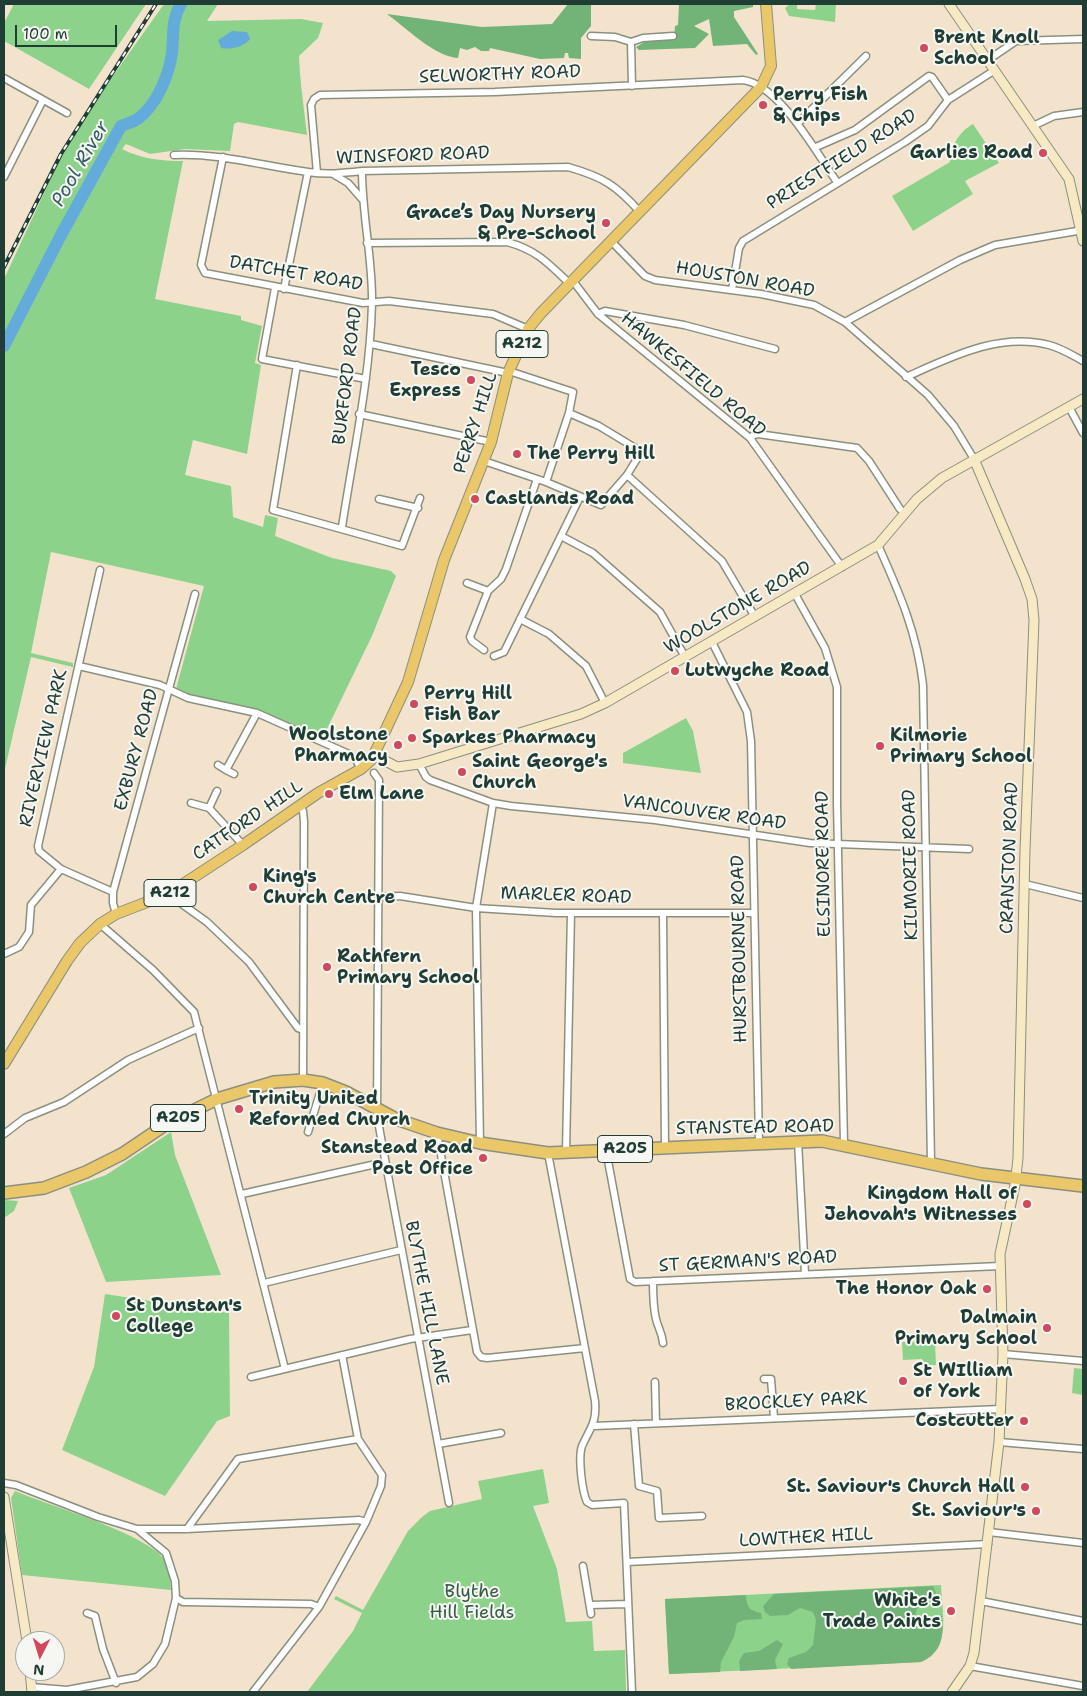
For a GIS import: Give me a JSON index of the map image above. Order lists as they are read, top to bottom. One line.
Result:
{"streets":{"highway":["A205","STANSTEAD ROAD"],"main road":["A212","PERRY HILL","CATFORD HILL"],"street":["SELWORTHY ROAD","WINSFORD ROAD","PRIESTFIELD ROAD","DATCHET ROAD","HOUSTON ROAD","HAWKESFIELD ROAD","BURFORD ROAD","WOOLSTONE ROAD","RIVERVIEW PARK","EXBURY ROAD","VANCOUVER ROAD","CRANSTON ROAD","ELSINORE ROAD","KILMORIE ROAD","MARLER ROAD","HURSTBOURNE ROAD","ST GERMAN'S ROAD","BLYTHE HILL LANE","BROCKLEY PARK","LOWTHER HILL"]},"crossings":[["SELWORTHY ROAD","WINSFORD ROAD"],["SELWORTHY ROAD","PERRY HILL"],["WINSFORD ROAD","DATCHET ROAD"],["WINSFORD ROAD","BURFORD ROAD"],["WINSFORD ROAD","PERRY HILL"],["PRIESTFIELD ROAD","HOUSTON ROAD"],["DATCHET ROAD","BURFORD ROAD"],["DATCHET ROAD","PERRY HILL"],["HOUSTON ROAD","PERRY HILL"],["HOUSTON ROAD","WOOLSTONE ROAD"],["HOUSTON ROAD","CRANSTON ROAD"],["HAWKESFIELD ROAD","BURFORD ROAD"],["HAWKESFIELD ROAD","PERRY HILL"],["HAWKESFIELD ROAD","WOOLSTONE ROAD"],["PERRY HILL","WOOLSTONE ROAD"],["PERRY HILL","CATFORD HILL"],["WOOLSTONE ROAD","VANCOUVER ROAD"],["WOOLSTONE ROAD","CATFORD HILL"],["WOOLSTONE ROAD","CRANSTON ROAD"],["WOOLSTONE ROAD","ELSINORE ROAD"],["WOOLSTONE ROAD","KILMORIE ROAD"],["WOOLSTONE ROAD","HURSTBOURNE ROAD"],["RIVERVIEW PARK","EXBURY ROAD"],["EXBURY ROAD","CATFORD HILL"],["VANCOUVER ROAD","ELSINORE ROAD"],["VANCOUVER ROAD","KILMORIE ROAD"],["VANCOUVER ROAD","HURSTBOURNE ROAD"],["CRANSTON ROAD","STANSTEAD ROAD"],["CRANSTON ROAD","ST GERMAN'S ROAD"],["CRANSTON ROAD","BROCKLEY PARK"],["CRANSTON ROAD","LOWTHER HILL"],["ELSINORE ROAD","STANSTEAD ROAD"],["KILMORIE ROAD","STANSTEAD ROAD"],["MARLER ROAD","HURSTBOURNE ROAD"],["MARLER ROAD","BLYTHE HILL LANE"],["HURSTBOURNE ROAD","STANSTEAD ROAD"],["STANSTEAD ROAD","ST GERMAN'S ROAD"],["STANSTEAD ROAD","BLYTHE HILL LANE"]],"water":["Pool River"],"parks":["Blythe Hill Fields"],"places":["Brent Knoll School","Perry Fish & Chips","Garlies Road","Grace’s Day Nursery & Pre-School","Tesco Express","The Perry Hill","Castlands Road","Lutwyche Road","Perry Hill Fish Bar","Sparkes Pharmacy","Woolstone Pharmacy","Kilmorie Primary School","Saint George's Church","Elm Lane","King's Church Centre","Rathfern Primary School","Trinity United Reformed Church","Stanstead Road Post Office","Kingdom Hall of Jehovah's Witnesses","The Honor Oak","St Dunstan's College","Dalmain Primary School","St WIlliam of York","Costcutter","St. Saviour's Church Hall","St. Saviour's","White's Trade Paints"],"scale_bar":"100 m","north":"bottom"}
